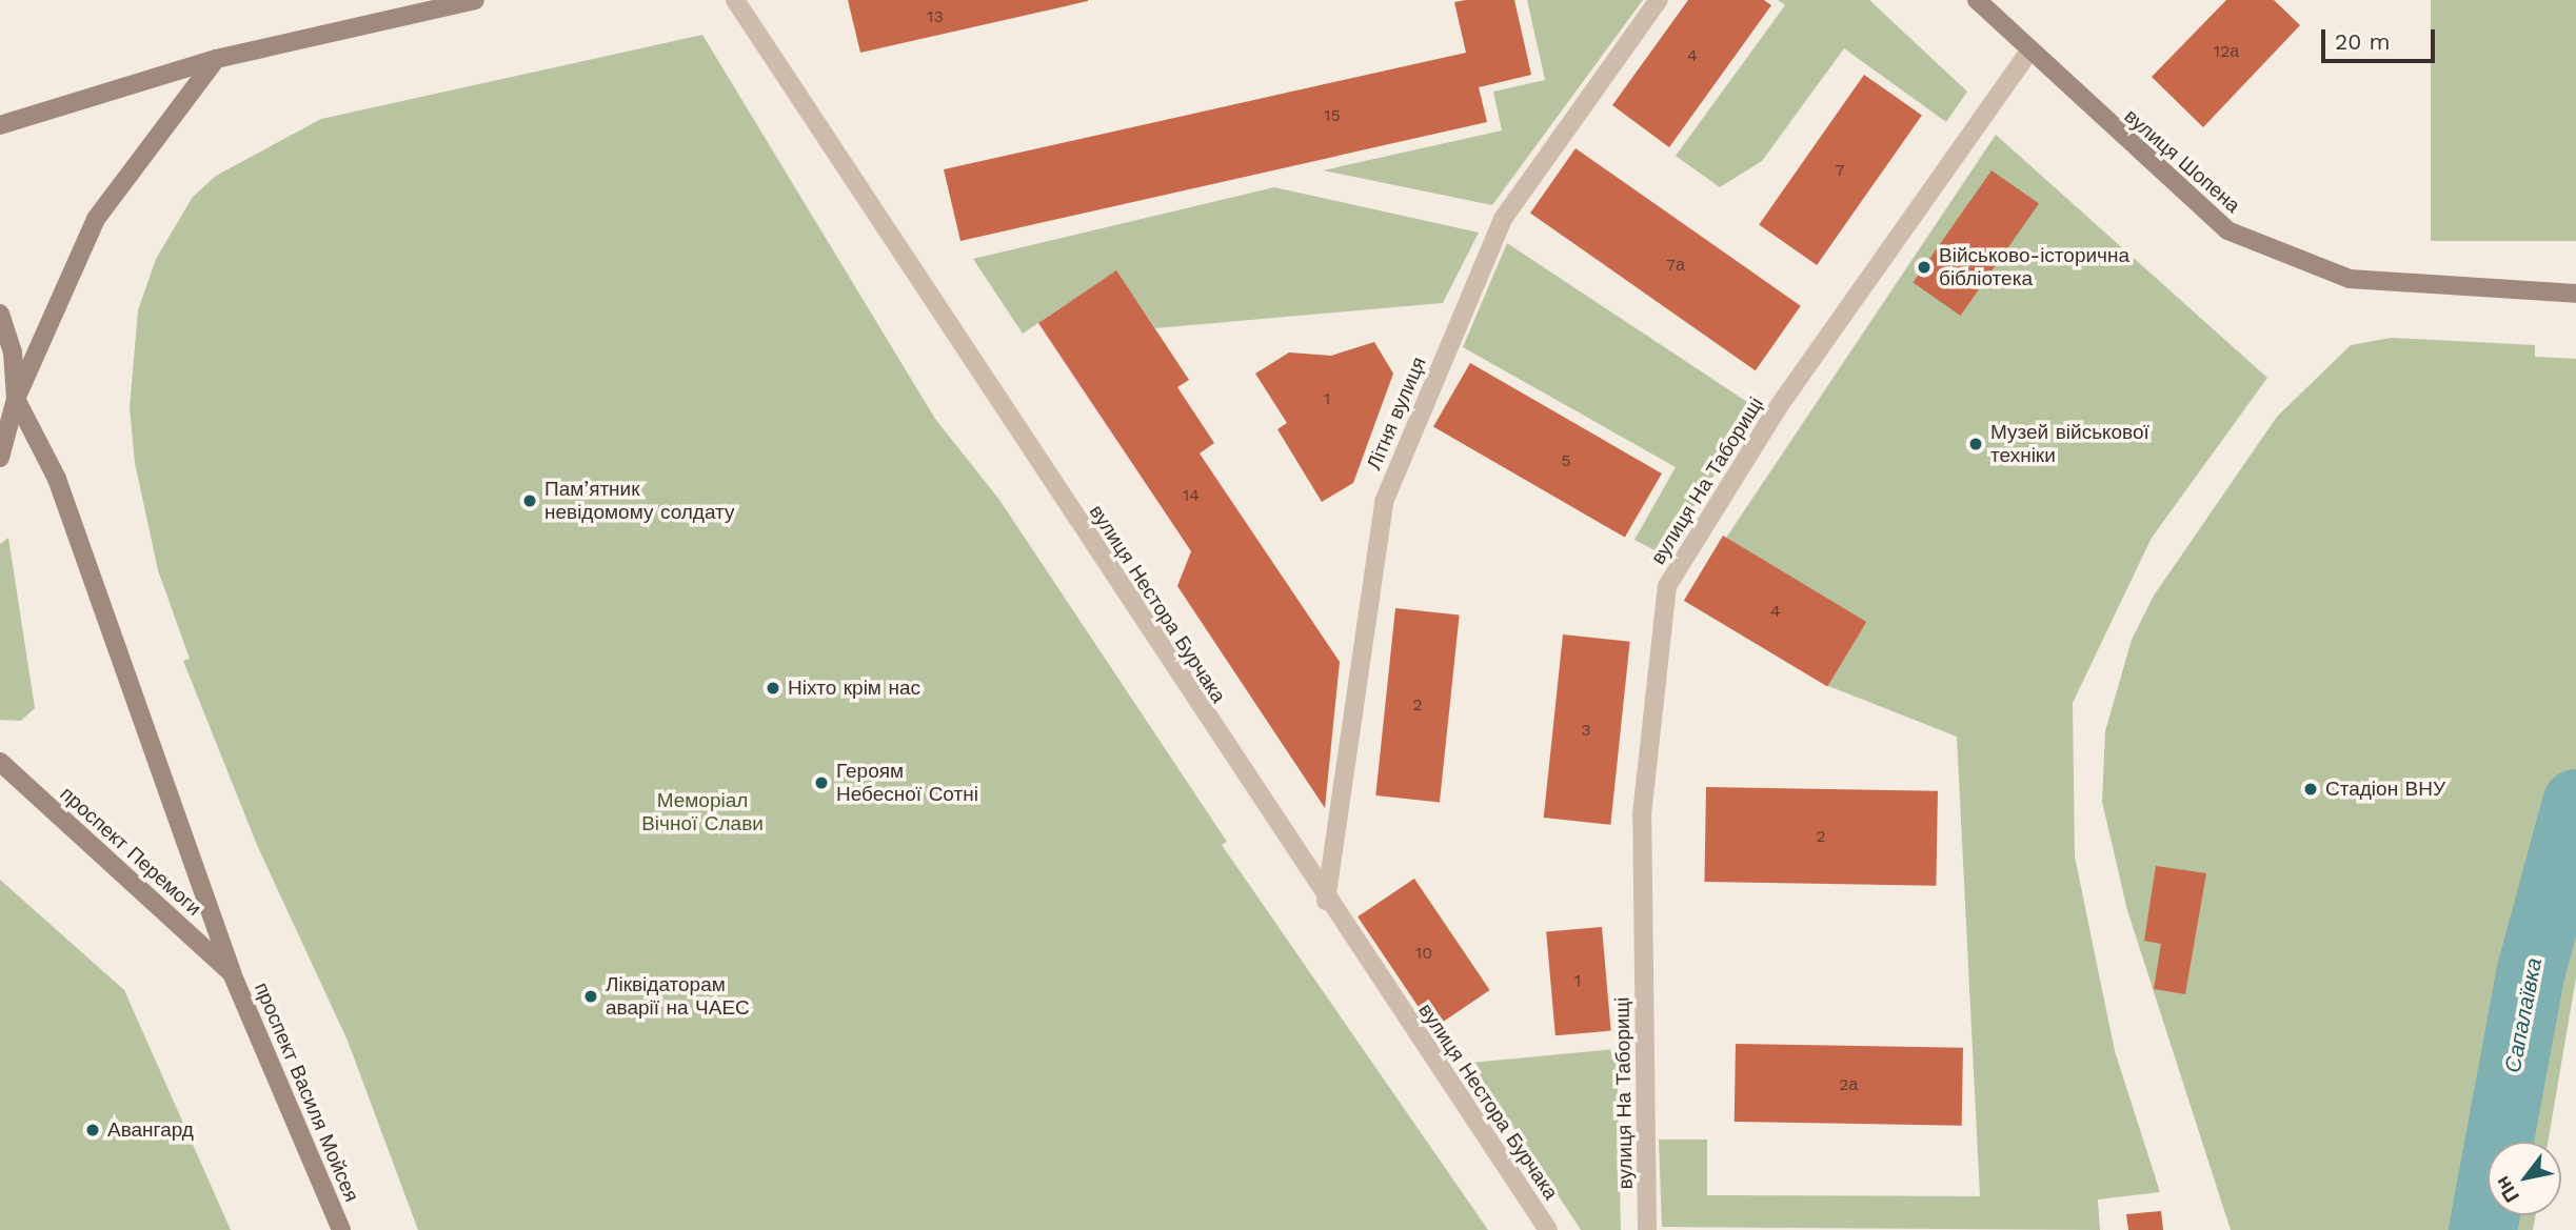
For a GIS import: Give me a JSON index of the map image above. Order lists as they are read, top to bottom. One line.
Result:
{"streets":{"street":["вулиця Шопена","Літня вулиця","вулиця На Таборищі","вулиця Нестора Бурчака","проспект Перемоги","проспект Василя Мойсея"]},"crossings":[["вулиця Шопена","вулиця На Таборищі"],["Літня вулиця","вулиця Нестора Бурчака"],["проспект Перемоги","проспект Василя Мойсея"]],"water":["Сапалаївка"],"parks":["Меморіал Вічної Слави"],"places":["Військово-історична бібліотека","Музей військової техніки","Пам’ятник невідомому солдату","Ніхто крім нас","Героям Небесної Сотні","Стадіон ВНУ","Ліквідаторам аварії на ЧАЕС","Авангард"],"house_numbers":["13","12а","4","15","7","7а","1","5","14","4","2","3","2","10","1","2а"],"scale_bar":"20 m","north":"bottom left"}
